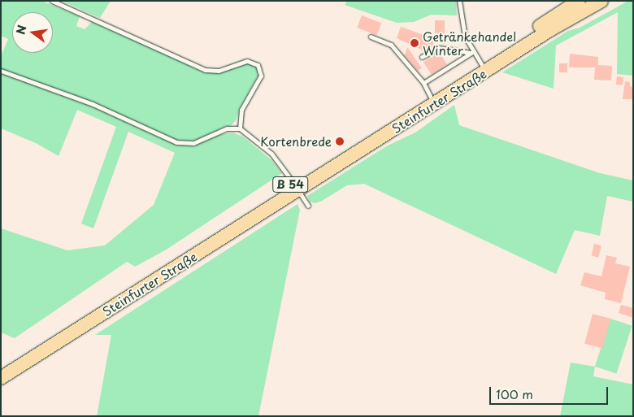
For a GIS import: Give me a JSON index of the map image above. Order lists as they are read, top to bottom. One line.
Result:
{"streets":{"main road":["Steinfurter Straße","B 54"]},"places":["Getränkehandel Winter","Kortenbrede"],"scale_bar":"100 m","north":"left"}
